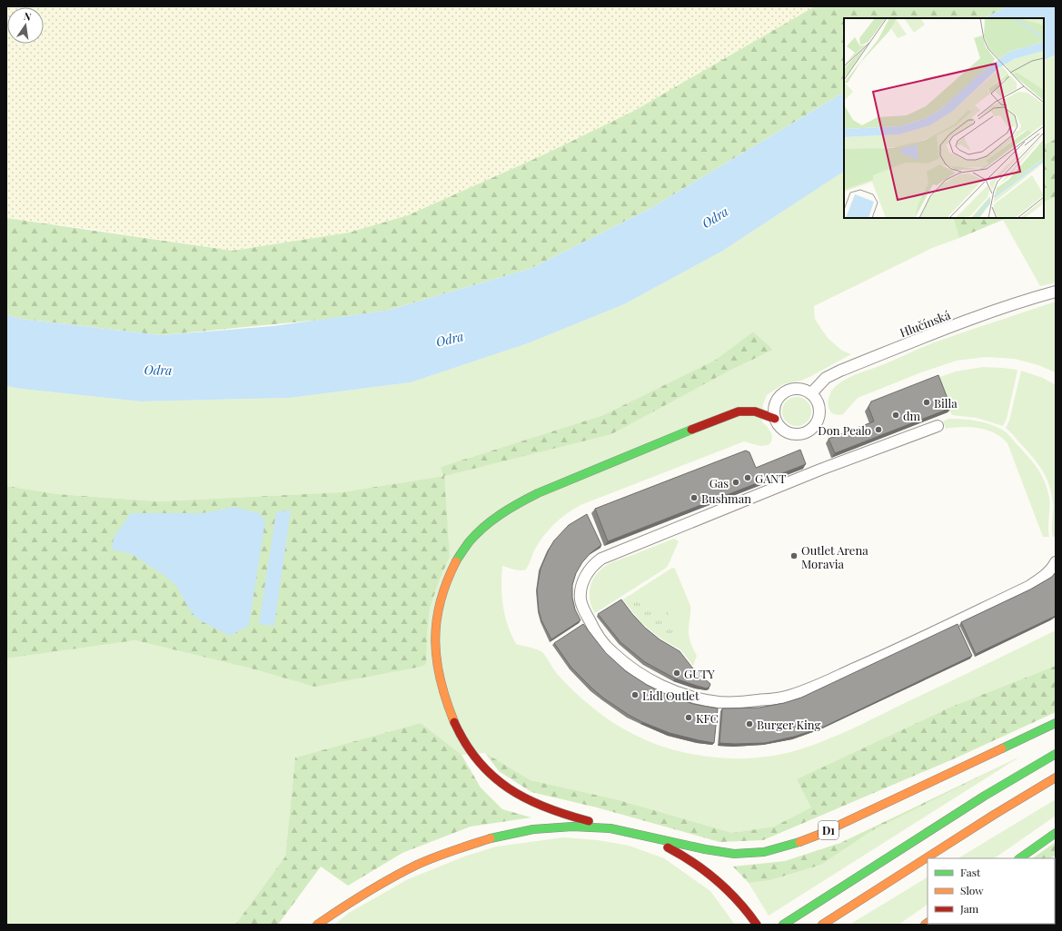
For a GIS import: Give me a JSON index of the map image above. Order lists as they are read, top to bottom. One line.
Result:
{"streets":{"main road":["D1"],"street":["Hlučínská"]},"water":["Odra"],"places":["Billa","dm","Don Pealo","GANT","Gas","Bushman","Outlet Arena Moravia","GUTY","Lidl Outlet","KFC","Burger King"],"legend":["Fast","Slow","Jam"],"north":"top"}
